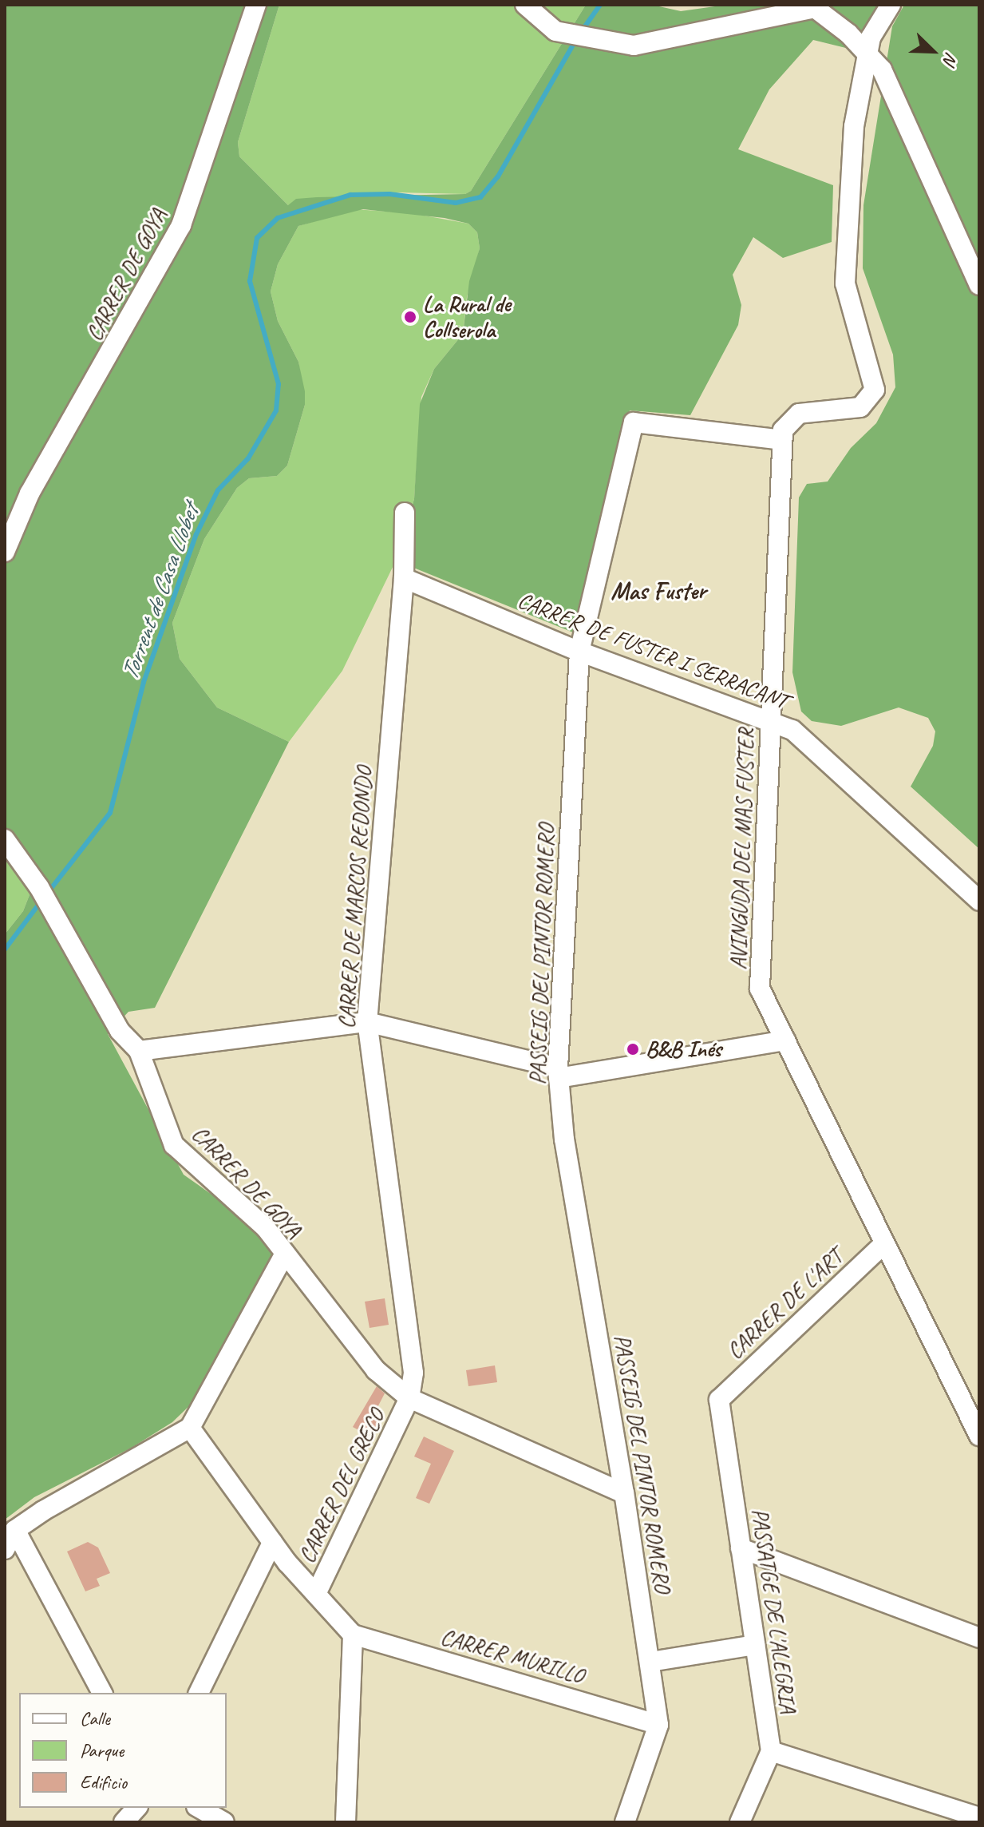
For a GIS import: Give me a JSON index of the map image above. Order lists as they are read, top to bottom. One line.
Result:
{"streets":{"street":["CARRER DE GOYA","CARRER DE FUSTER I SERRACANT","AVINGUDA DEL MAS FUSTER","CARRER DE MARCOS REDONDO","PASSEIG DEL PINTOR ROMERO","CARRER DE L'ART","CARRER DEL GRECO","PASSATGE DE L'ALEGRIA","CARRER MURILLO"]},"crossings":[["CARRER DE GOYA","CARRER DE MARCOS REDONDO"],["CARRER DE GOYA","PASSEIG DEL PINTOR ROMERO"],["CARRER DE GOYA","CARRER DEL GRECO"],["CARRER DE FUSTER I SERRACANT","AVINGUDA DEL MAS FUSTER"],["CARRER DE FUSTER I SERRACANT","CARRER DE MARCOS REDONDO"],["CARRER DE FUSTER I SERRACANT","PASSEIG DEL PINTOR ROMERO"],["AVINGUDA DEL MAS FUSTER","PASSEIG DEL PINTOR ROMERO"],["AVINGUDA DEL MAS FUSTER","CARRER DE L'ART"],["CARRER DE MARCOS REDONDO","CARRER DEL GRECO"],["PASSEIG DEL PINTOR ROMERO","CARRER MURILLO"],["CARRER DE L'ART","PASSATGE DE L'ALEGRIA"]],"districts":["Mas Fuster"],"water":["Torrent de Casa Llobet"],"places":["La Rural de Collserola","B&B Inés"],"legend":["Calle","Parque","Edificio"],"north":"bottom right"}
